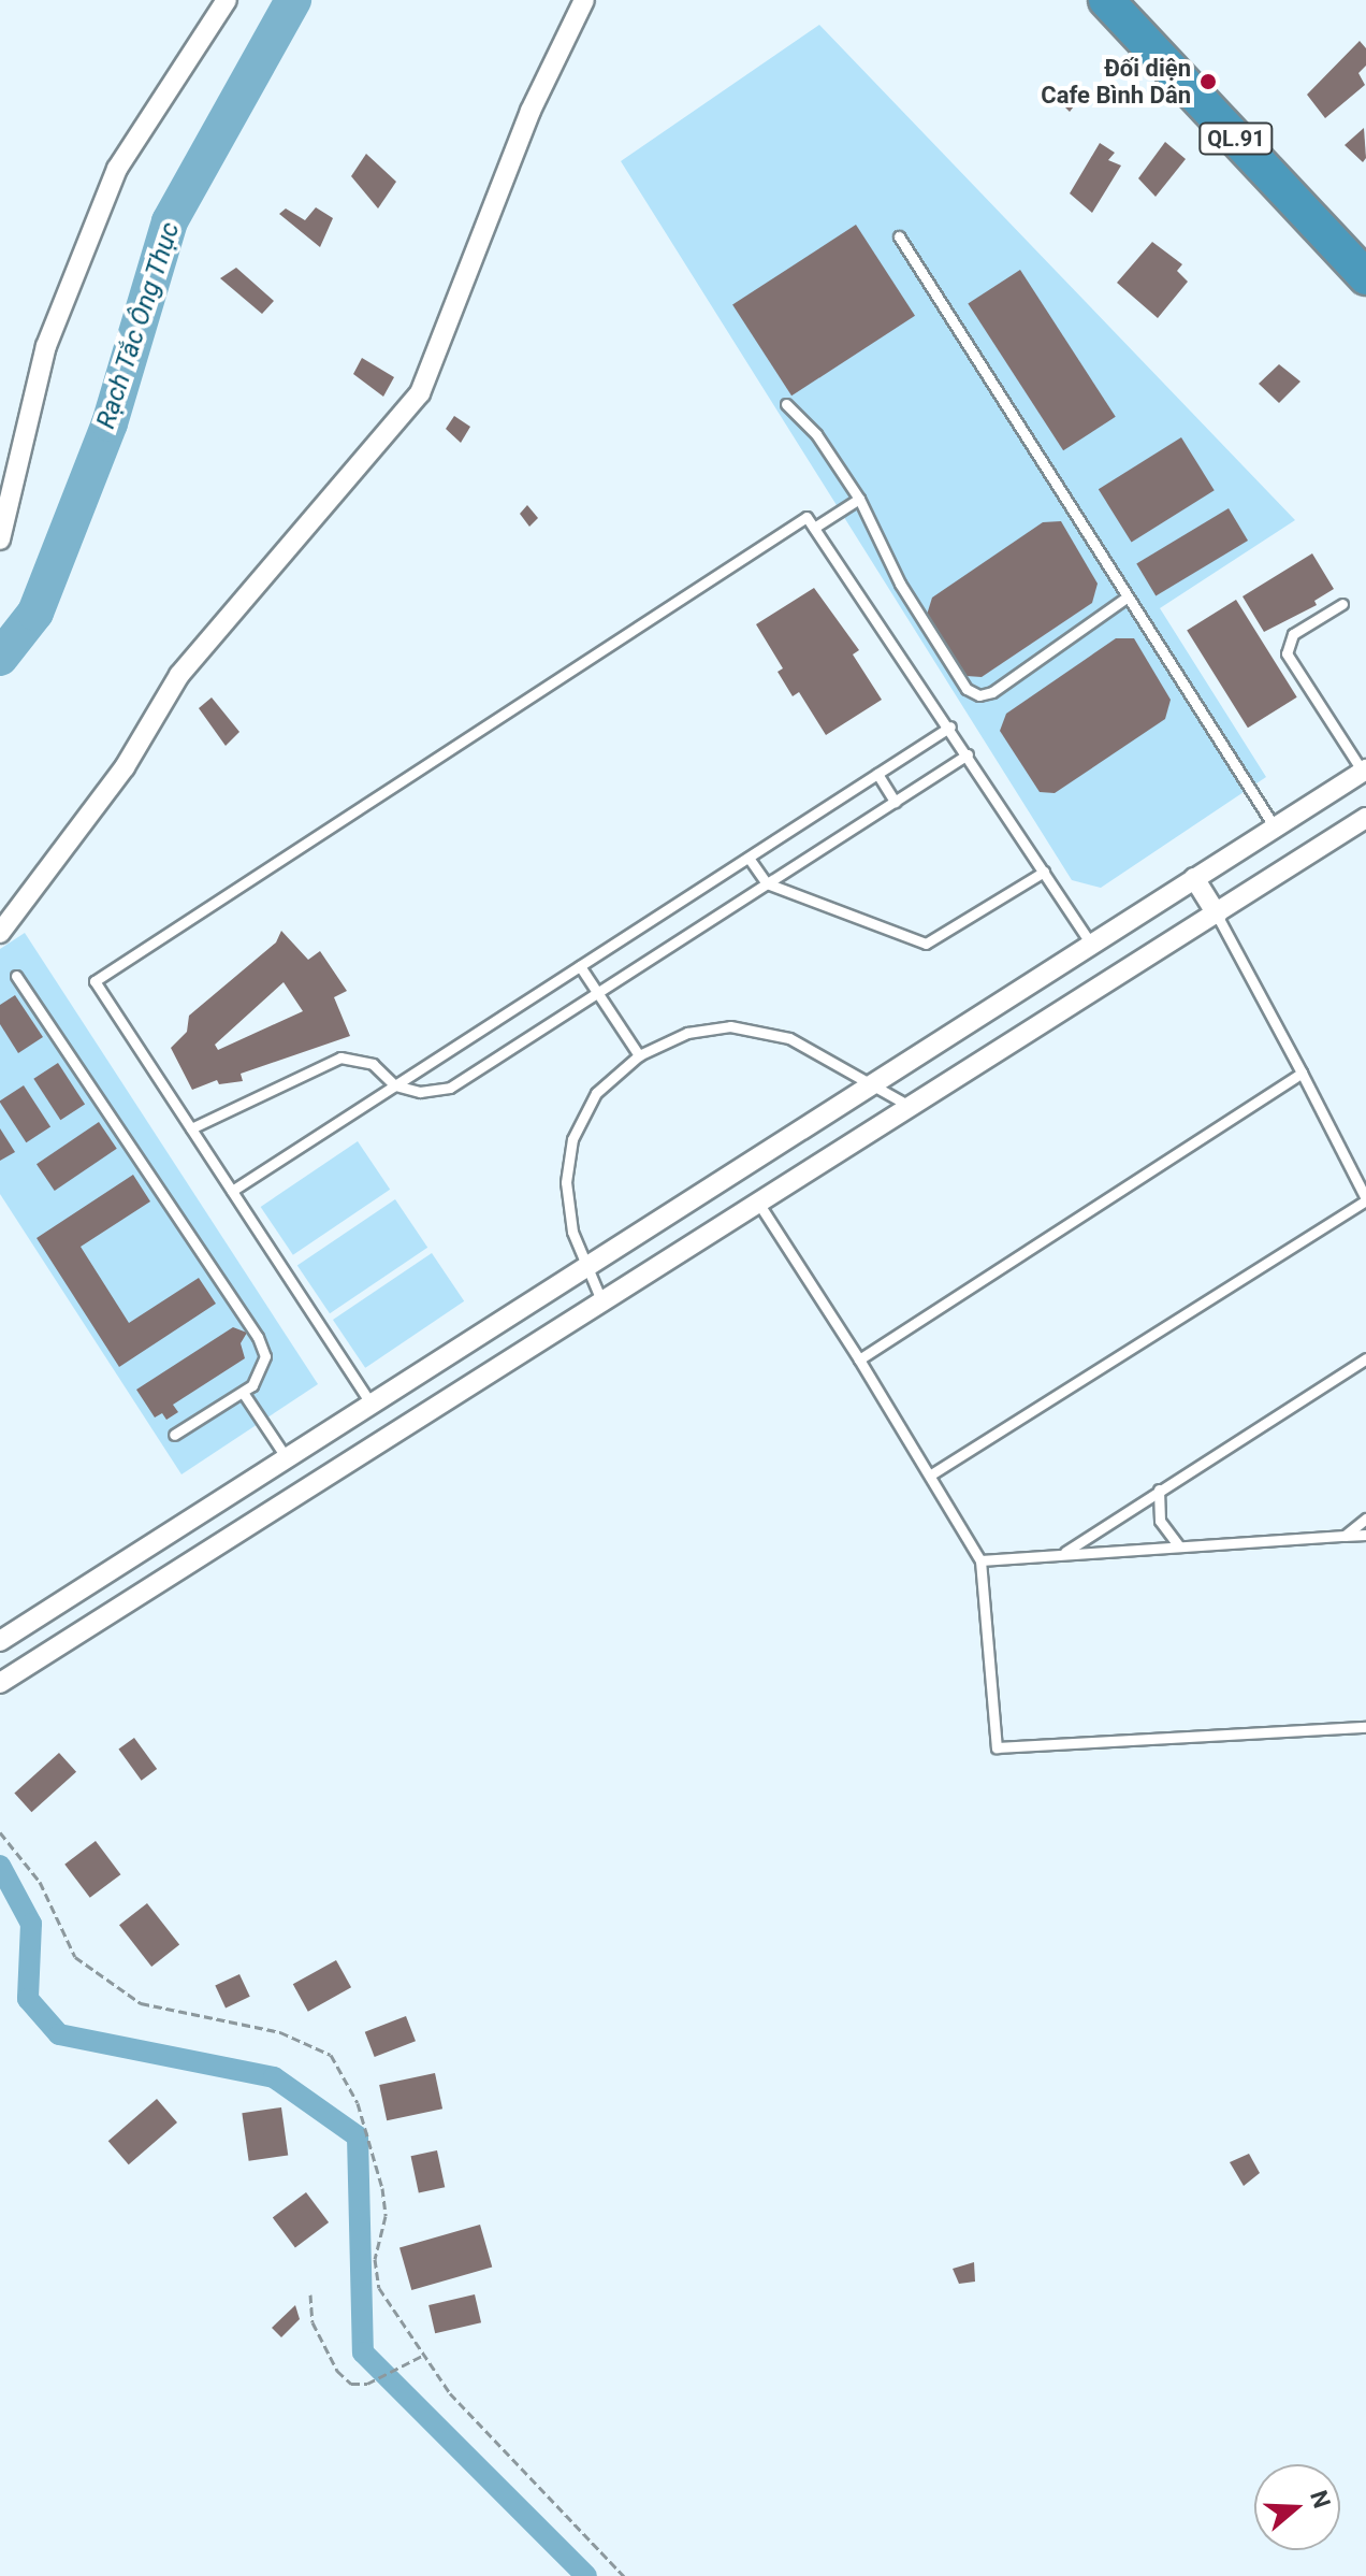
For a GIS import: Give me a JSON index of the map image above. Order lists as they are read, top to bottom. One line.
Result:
{"streets":{"highway":["QL.91"]},"water":["Rạch Tắc Ông Thục"],"places":["Đối diện Cafe Bình Dân"],"north":"right"}
